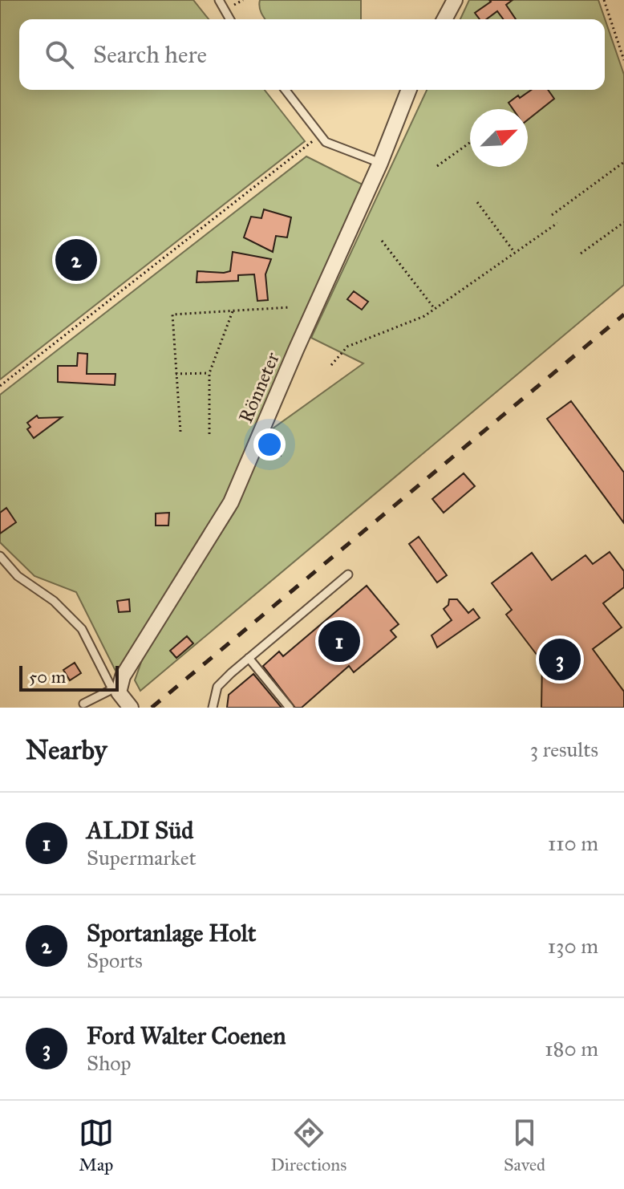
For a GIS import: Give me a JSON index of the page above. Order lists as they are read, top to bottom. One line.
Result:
{"streets":{"street":["Rönneter"]},"scale_bar":"50 m","north":"top right","page":{"search":"Search here","pins":["2","1","3"],"scale":"50 m","heading":["Nearby","3 results"],"list":[{"mark":"1","name":"ALDI Süd","note":"Supermarket","value":"110 m"},{"mark":"2","name":"Sportanlage Holt","note":"Sports","value":"130 m"},{"mark":"3","name":"Ford Walter Coenen","note":"Shop","value":"180 m"}],"nav":["Map","Directions","Saved"]}}
